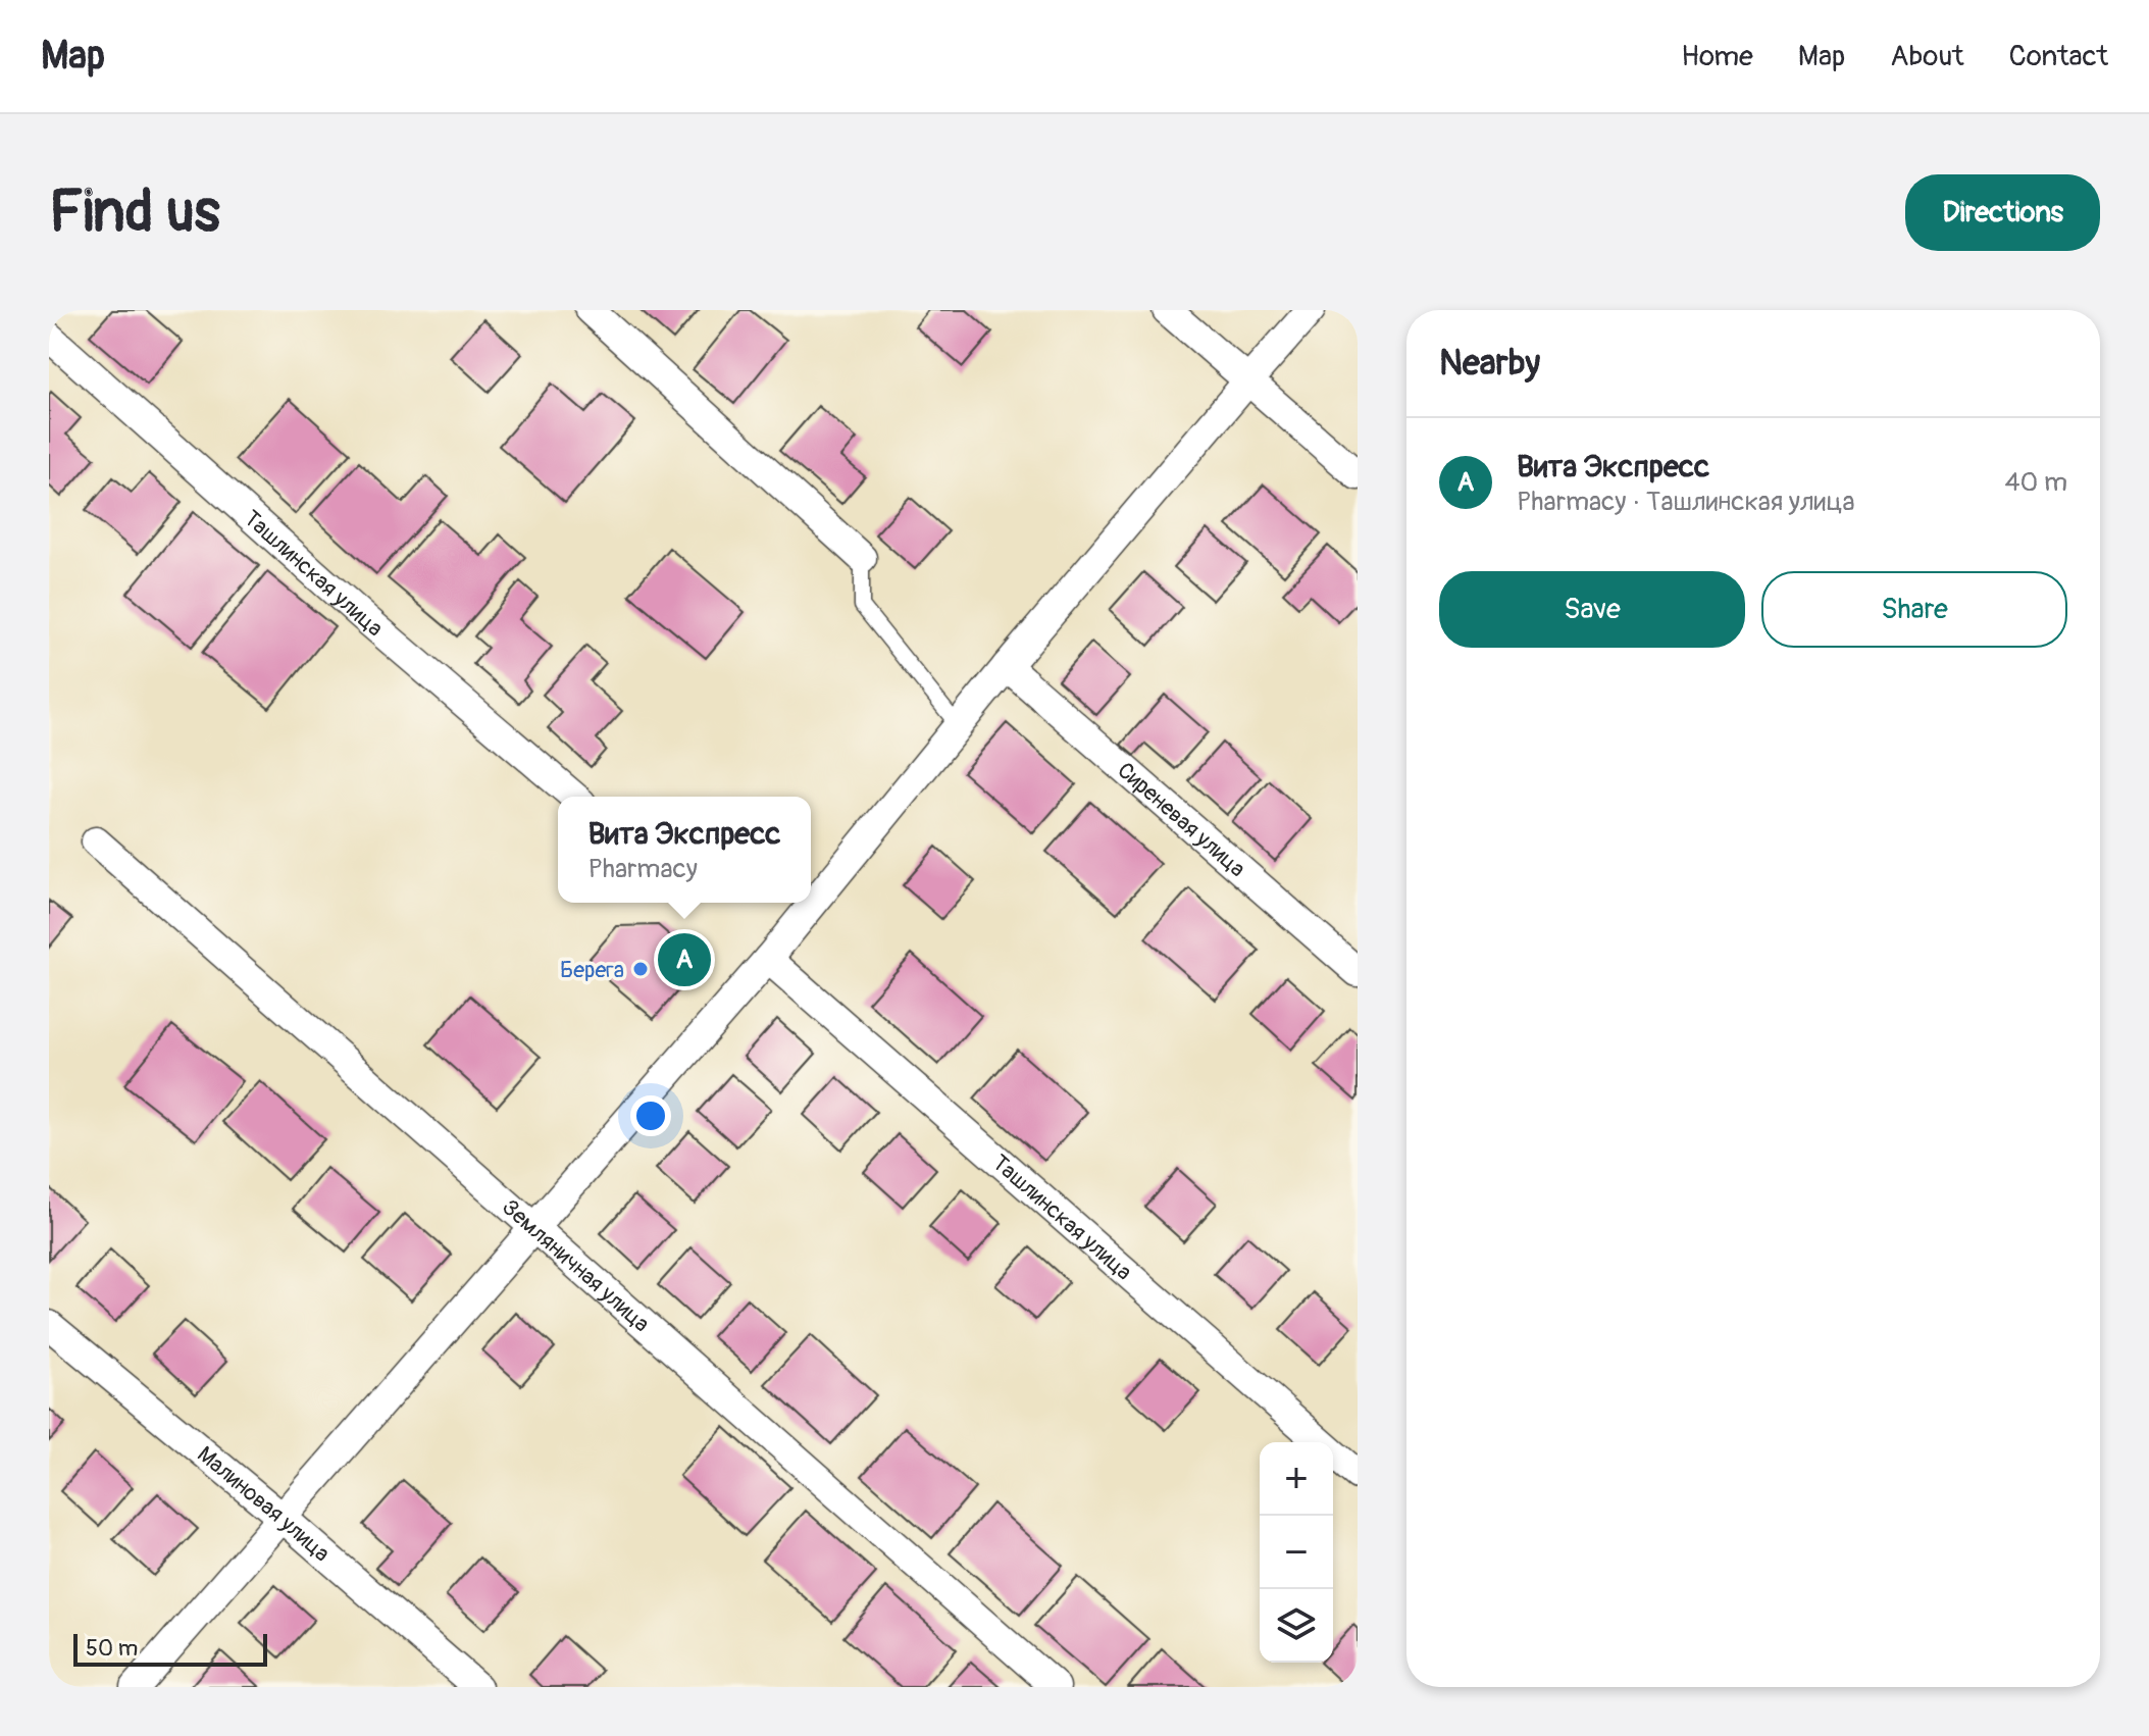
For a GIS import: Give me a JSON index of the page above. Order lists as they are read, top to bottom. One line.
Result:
{"streets":{"street":["Ташлинская улица","Сиреневая улица","Земляничная улица","Малиновая улица"]},"places":["Берега"],"scale_bar":"50 m","page":{"header":"Map","nav":["Home","Map","About","Contact"],"buttons":["Directions",["Save","Share"]],"title":"Find us","heading":"Nearby","list":[{"mark":"A","name":"Вита Экспресс","note":"Pharmacy · Ташлинская улица","value":"40 m"}],"popup":["Вита Экспресс","Pharmacy"],"pins":"A","map_buttons":["+","−"],"scale":"50 m"}}
